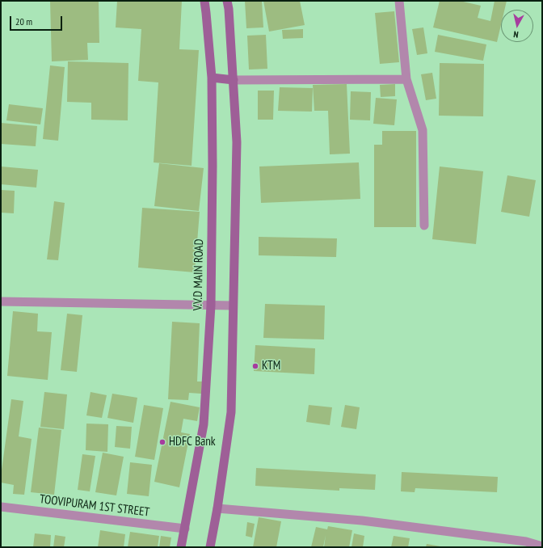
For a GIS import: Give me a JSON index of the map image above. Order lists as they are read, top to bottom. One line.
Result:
{"streets":{"main road":["V.V.D MAIN ROAD"],"street":["TOOVIPURAM 1ST STREET"]},"crossings":[["V.V.D MAIN ROAD","TOOVIPURAM 1ST STREET"]],"places":["KTM","HDFC Bank"],"scale_bar":"20 m","north":"bottom"}
